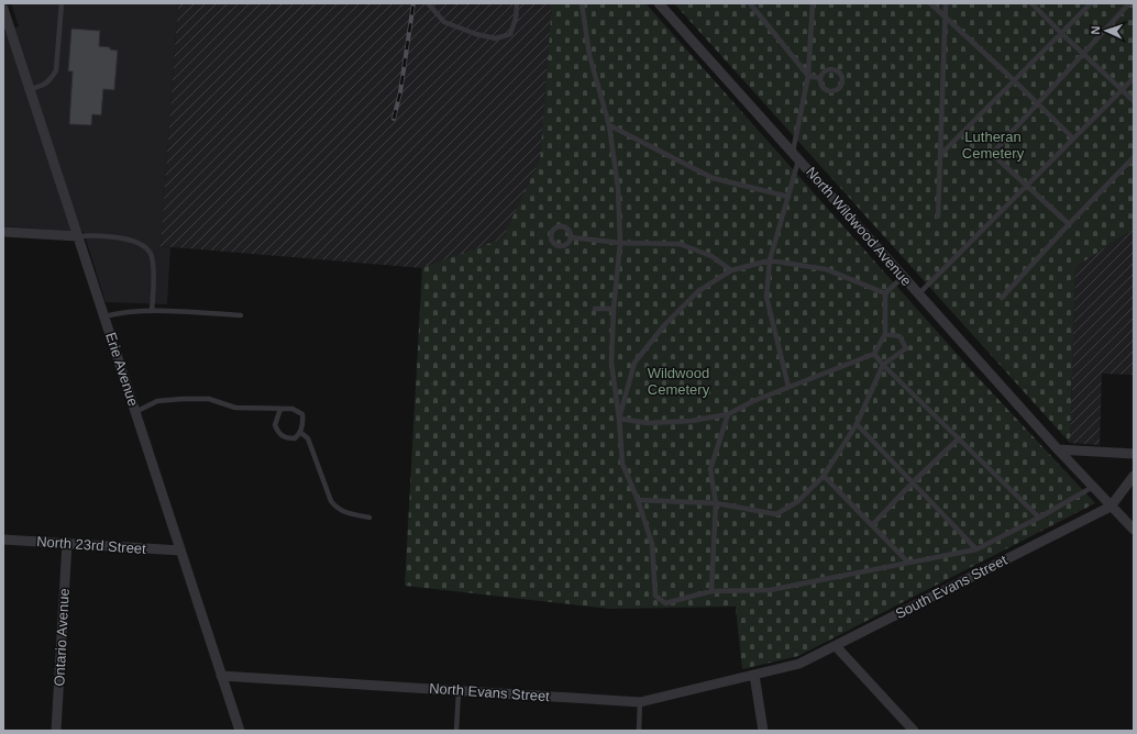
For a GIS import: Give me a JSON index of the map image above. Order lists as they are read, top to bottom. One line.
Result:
{"streets":{"street":["North Wildwood Avenue","Erie Avenue","North 23rd Street","South Evans Street","Ontario Avenue","North Evans Street"]},"crossings":[["North Wildwood Avenue","South Evans Street"],["Erie Avenue","North 23rd Street"],["Erie Avenue","North Evans Street"],["North 23rd Street","Ontario Avenue"],["South Evans Street","North Evans Street"]],"parks":["Lutheran Cemetery","Wildwood Cemetery"],"north":"left"}
